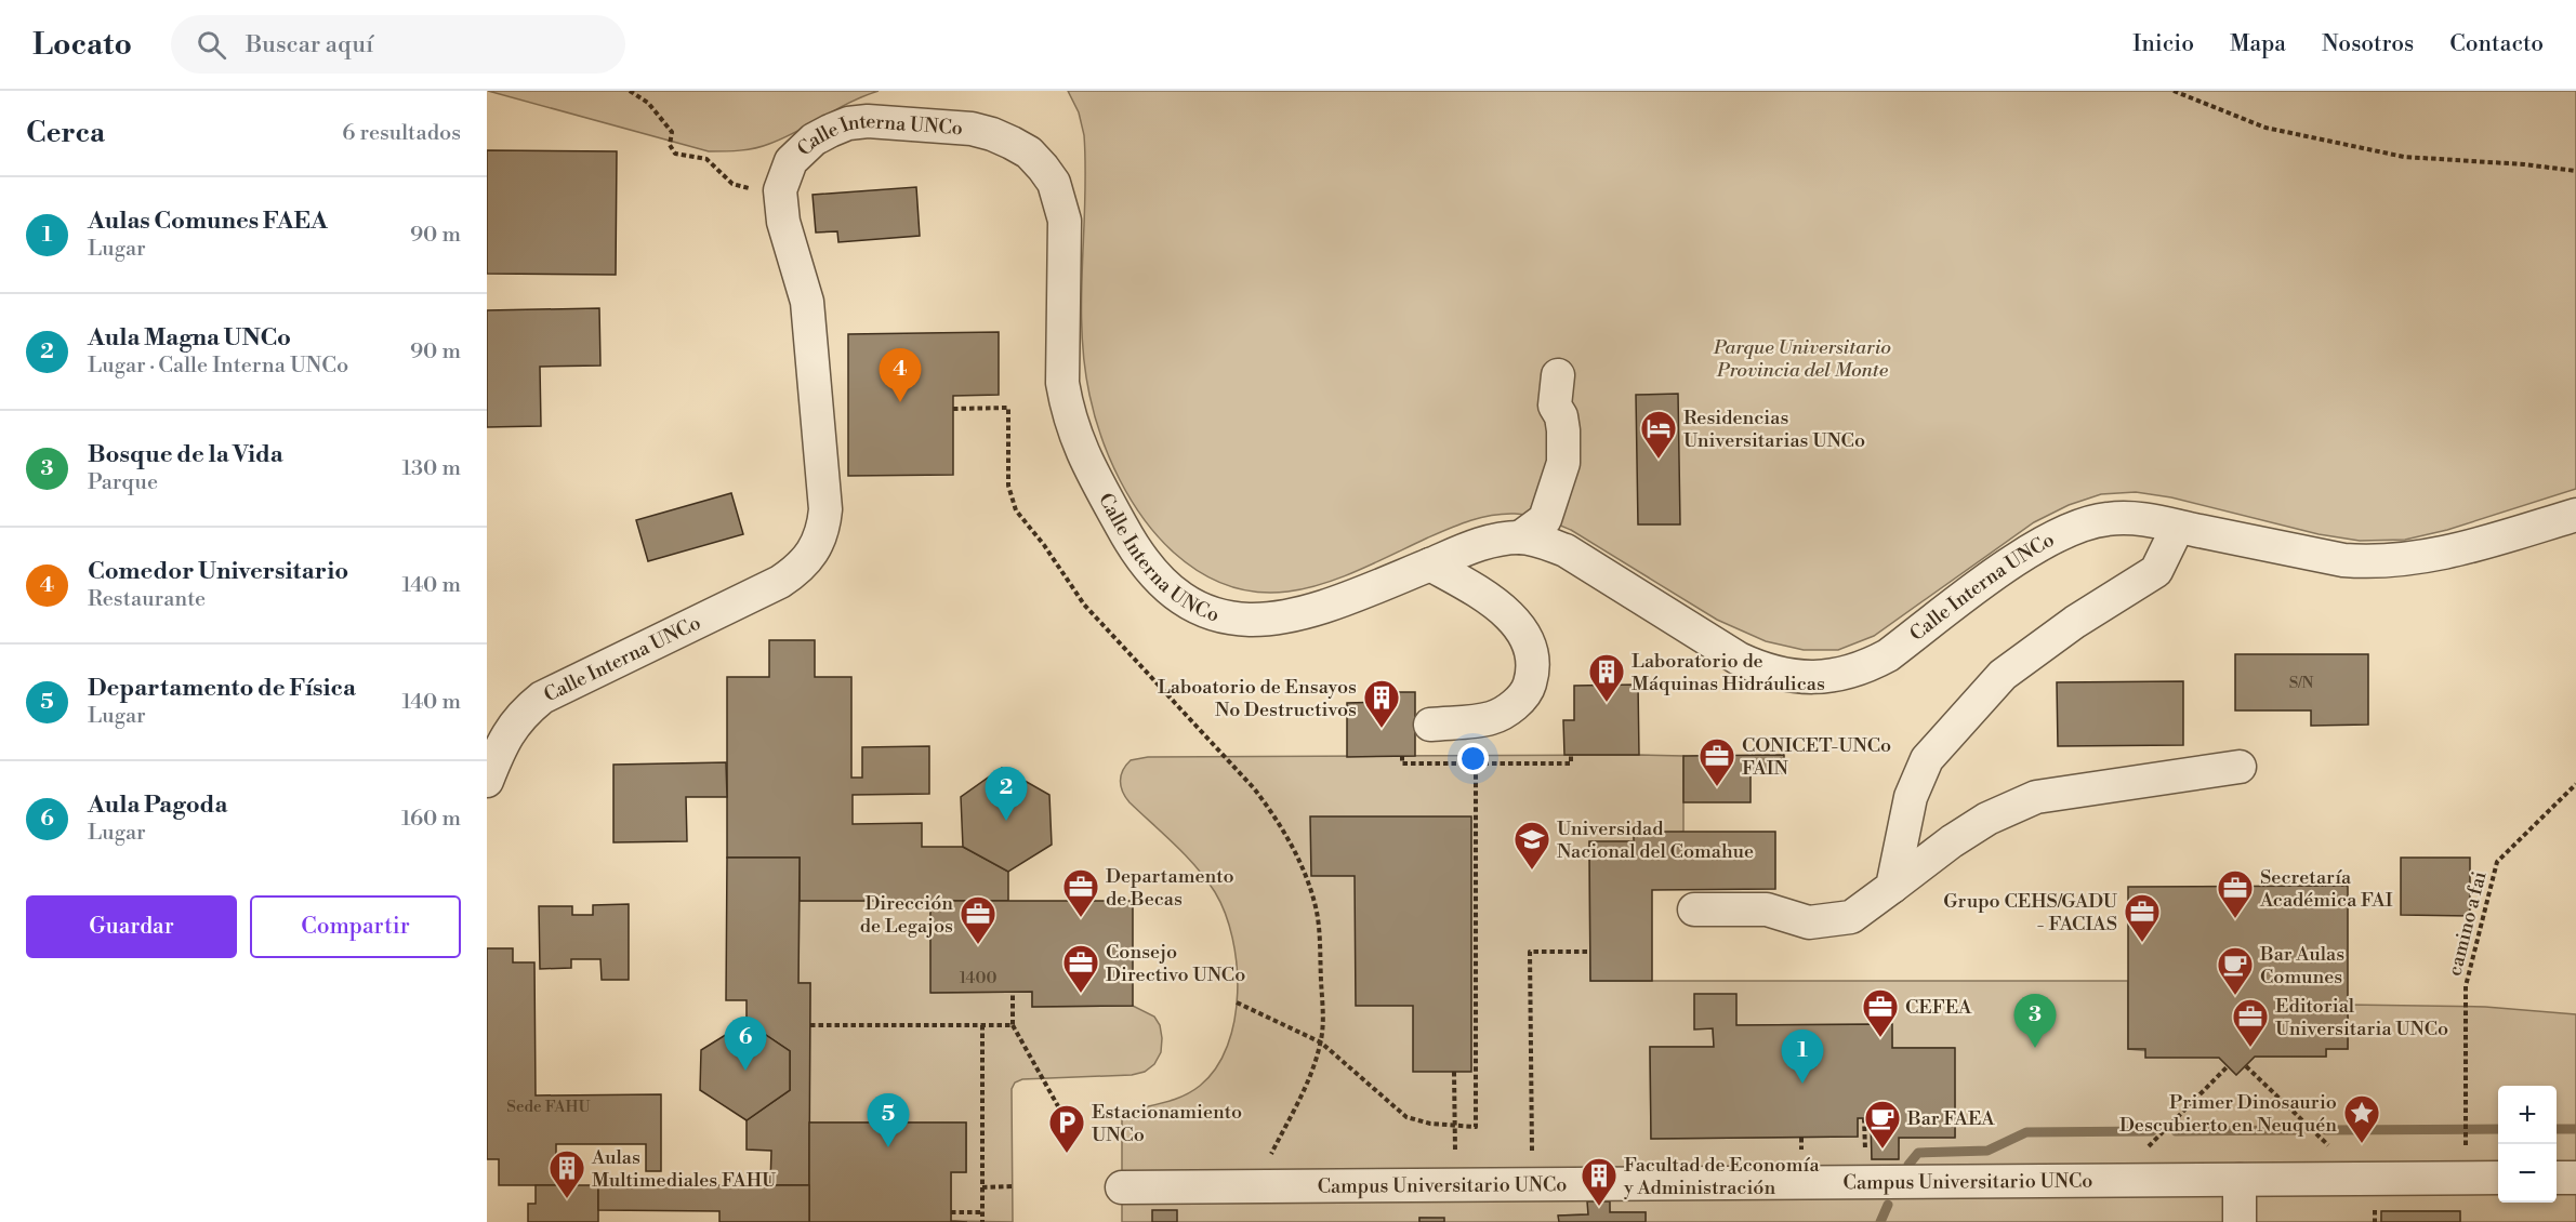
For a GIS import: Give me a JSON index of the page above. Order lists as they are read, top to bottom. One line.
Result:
{"streets":{"street":["Calle Interna UNCo","Campus Universitario UNCo"],"path":["camino a fai"]},"parks":["Parque Universitario Provincia del Monte"],"places":{"hotel":["Residencias Universitarias UNCo"],"building":["Laboratorio de Máquinas Hidráulicas","Laboatorio de Ensayos No Destructivos","Aulas Multimediales FAHU","Facultad de Economía y Administración"],"office":["CONICET-UNCo FAIN","Departamento de Becas","Secretaría Académica FAI","Grupo CEHS/GADU - FACIAS","Dirección de Legajos","Consejo Directivo UNCo","CEFEA","Editorial Universitaria UNCo"],"school or university":["Universidad Nacional del Comahue"],"cafe":["Bar Aulas Comunes","Bar FAEA"],"place":["Primer Dinosaurio Descubierto en Neuquén"],"parking":["Estacionamiento UNCo"]},"house_numbers":["S/N","1400","Sede FAHU"],"page":{"header":"Locato","search":"Buscar aquí","nav":["Inicio","Mapa","Nosotros","Contacto"],"heading":["Cerca","6 resultados"],"list":[{"mark":"1","name":"Aulas Comunes FAEA","note":"Lugar","value":"90 m"},{"mark":"2","name":"Aula Magna UNCo","note":"Lugar · Calle Interna UNCo","value":"90 m"},{"mark":"3","name":"Bosque de la Vida","note":"Parque","value":"130 m"},{"mark":"4","name":"Comedor Universitario","note":"Restaurante","value":"140 m"},{"mark":"5","name":"Departamento de Física","note":"Lugar","value":"140 m"},{"mark":"6","name":"Aula Pagoda","note":"Lugar","value":"160 m"}],"pins":["4","2","3","6","1","5"],"buttons":["Guardar","Compartir"],"map_buttons":["+","−"]}}
